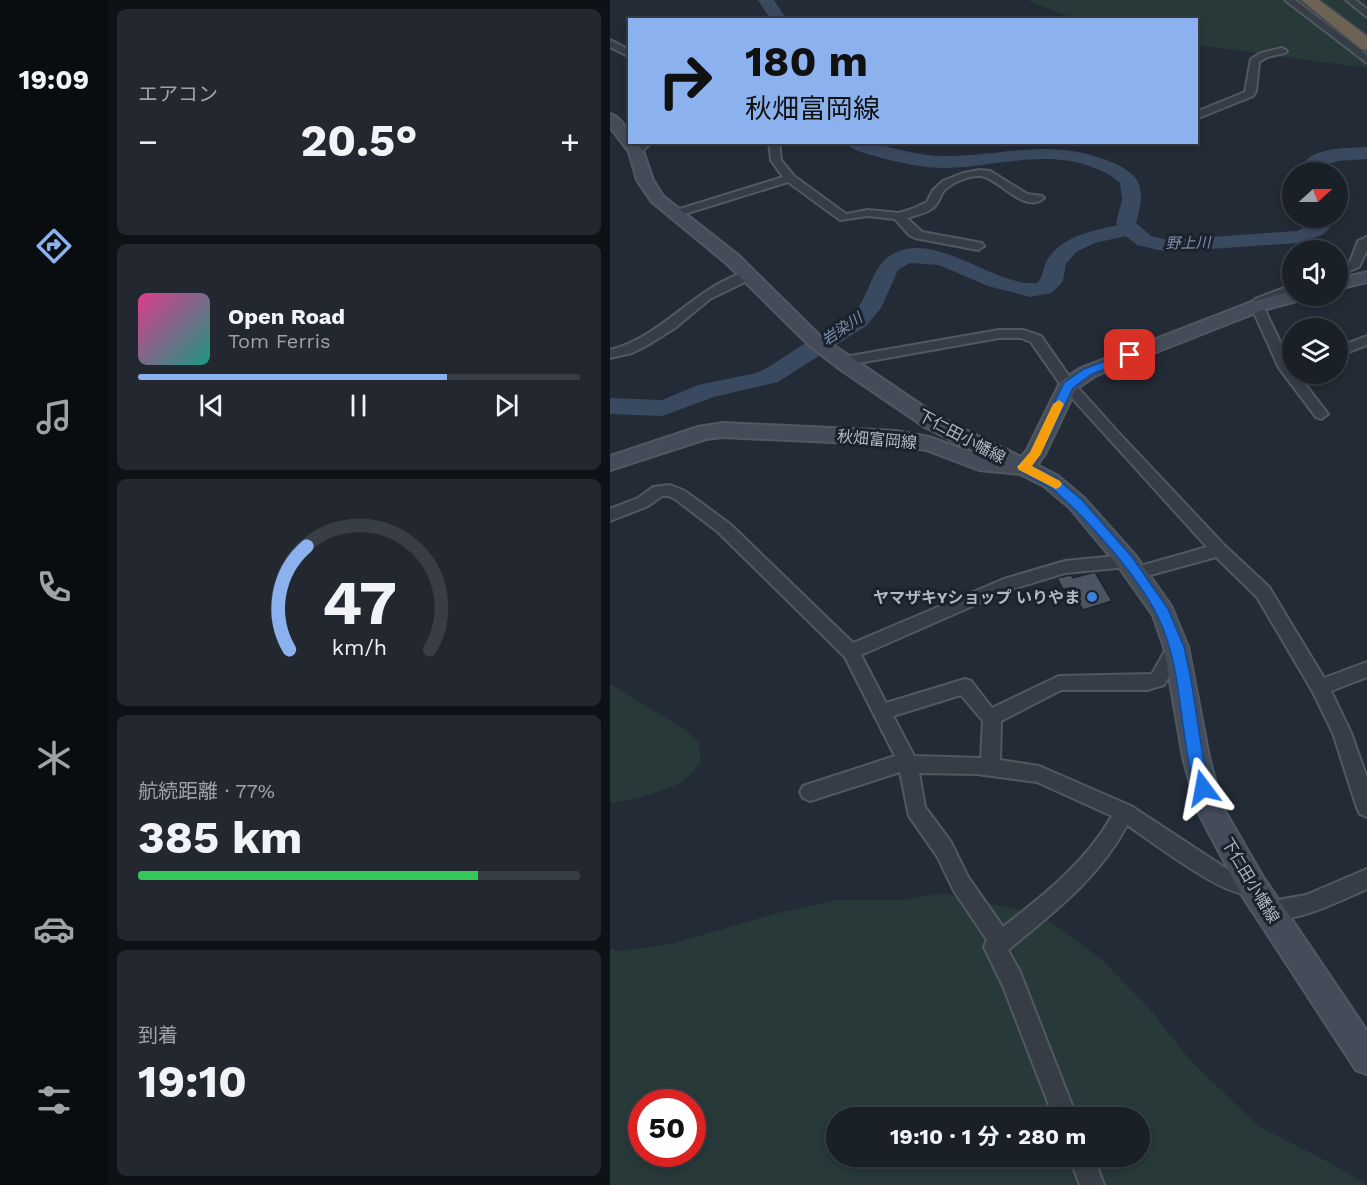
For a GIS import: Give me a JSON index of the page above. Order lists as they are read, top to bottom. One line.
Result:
{"streets":{"main road":["下仁田小幡線","秋畑富岡線"]},"crossings":[["下仁田小幡線","秋畑富岡線"]],"water":["野上川","岩染川"],"places":["ヤマザキYショップ いりやま"],"north":"right","page":{"tabs":"19:09","tile":["エアコン",["航続距離 · 77%","385 km"],["到着","19:10"]],"turn":["180 m","秋畑富岡線"],"heat":["−","20.5°","+"],"song":["Open Road","Tom Ferris"],"limit":"50","trip":"19:10 · 1 分 · 280 m","gauge":["47","km/h"]}}
